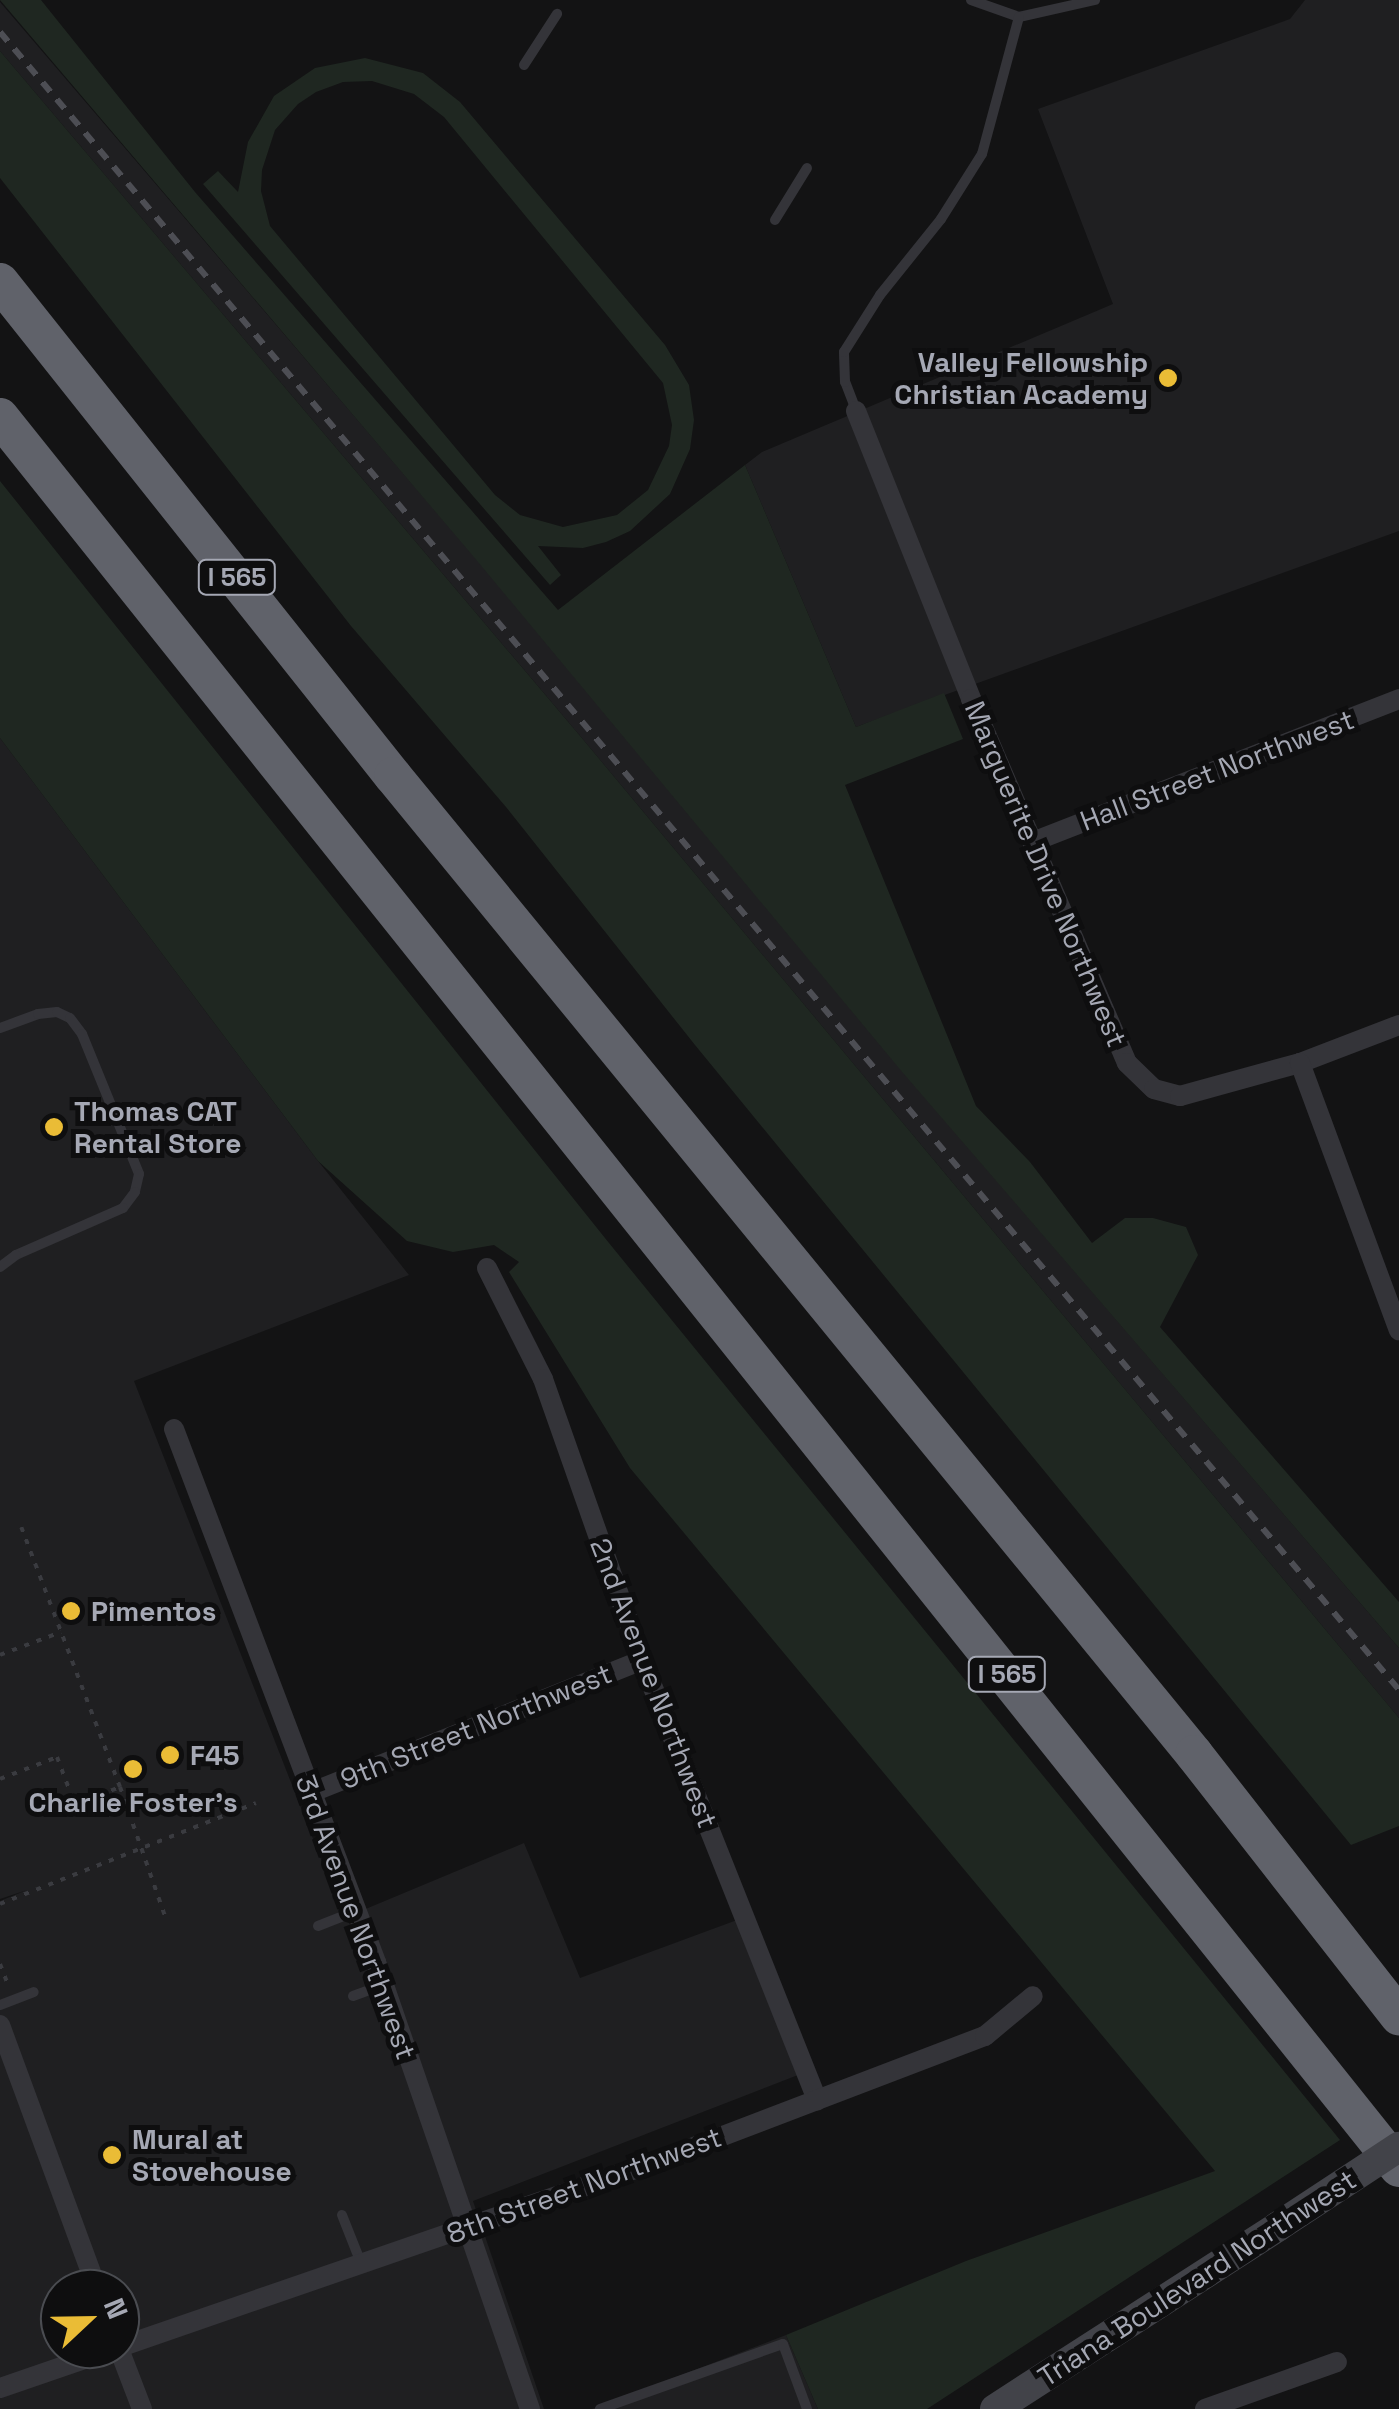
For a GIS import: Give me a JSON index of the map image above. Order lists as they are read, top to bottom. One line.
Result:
{"streets":{"highway":["I 565"],"street":["Hall Street Northwest","Marguerite Drive Northwest","2nd Avenue Northwest","9th Street Northwest","3rd Avenue Northwest","8th Street Northwest","Triana Boulevard Northwest"]},"crossings":[["Hall Street Northwest","Marguerite Drive Northwest"],["2nd Avenue Northwest","9th Street Northwest"],["2nd Avenue Northwest","8th Street Northwest"],["9th Street Northwest","3rd Avenue Northwest"],["3rd Avenue Northwest","8th Street Northwest"]],"places":["Valley Fellowship Christian Academy","Thomas CAT Rental Store","Pimentos","F45","Charlie Foster's","Mural at Stovehouse"],"north":"right"}
